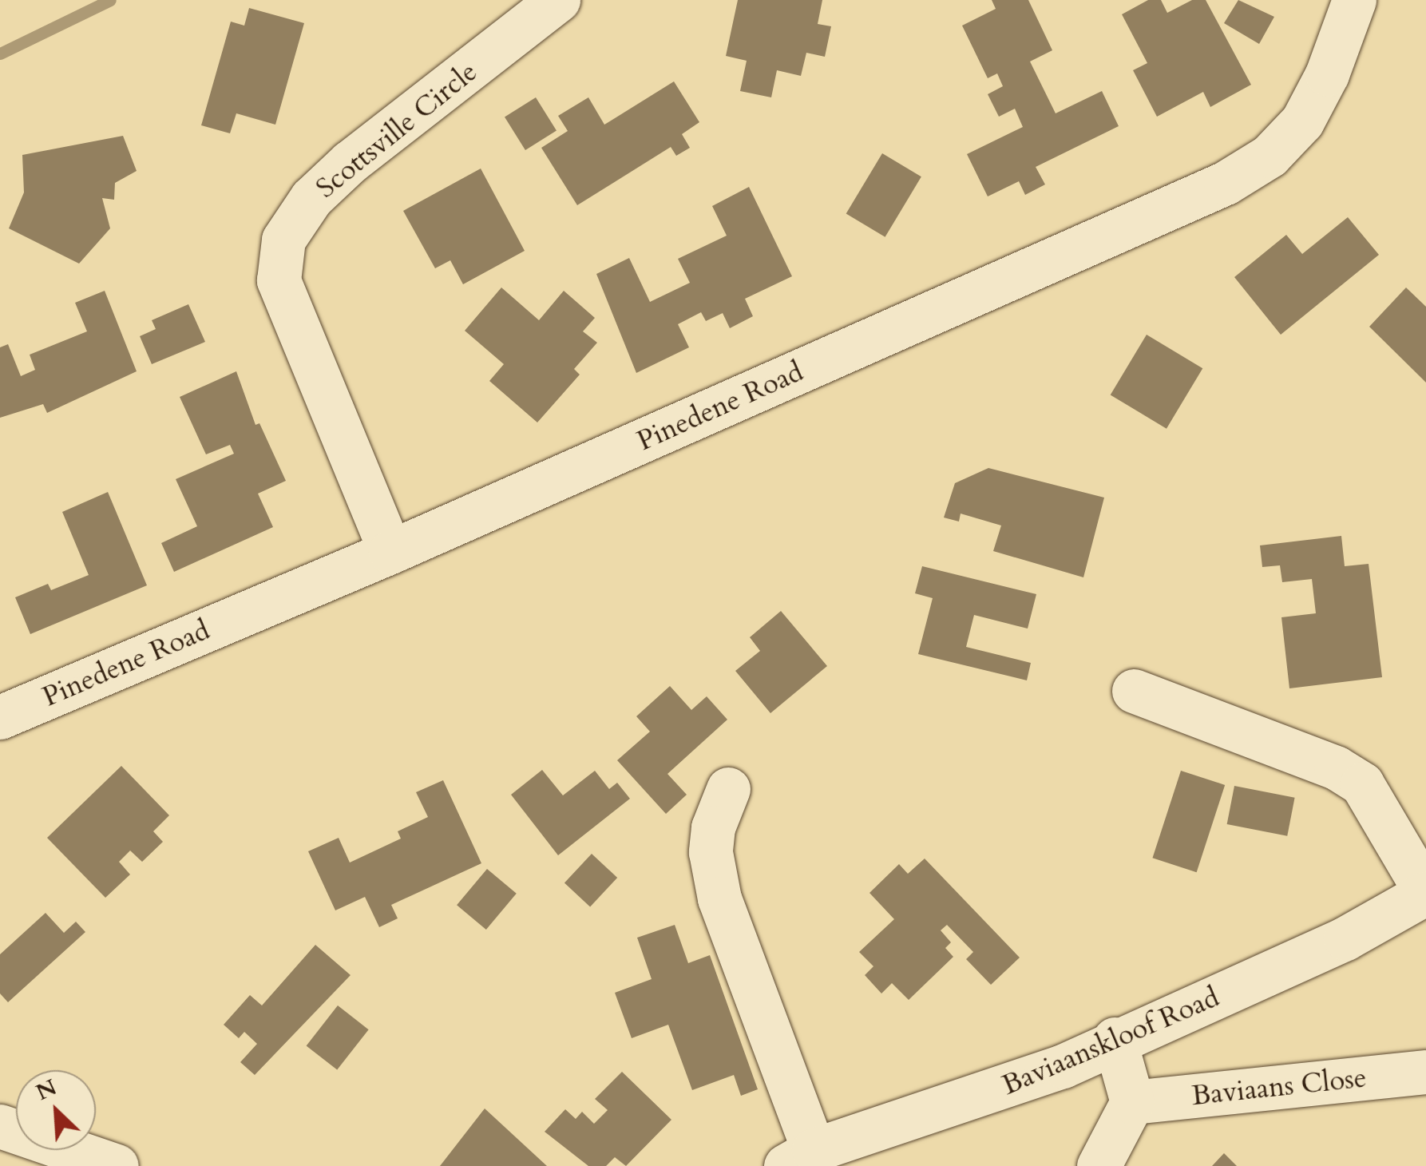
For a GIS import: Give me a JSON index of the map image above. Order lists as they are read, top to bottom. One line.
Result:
{"streets":{"street":["Scottsville Circle","Pinedene Road","Baviaanskloof Road","Baviaans Close"]},"crossings":[["Scottsville Circle","Pinedene Road"]],"north":"top left"}
